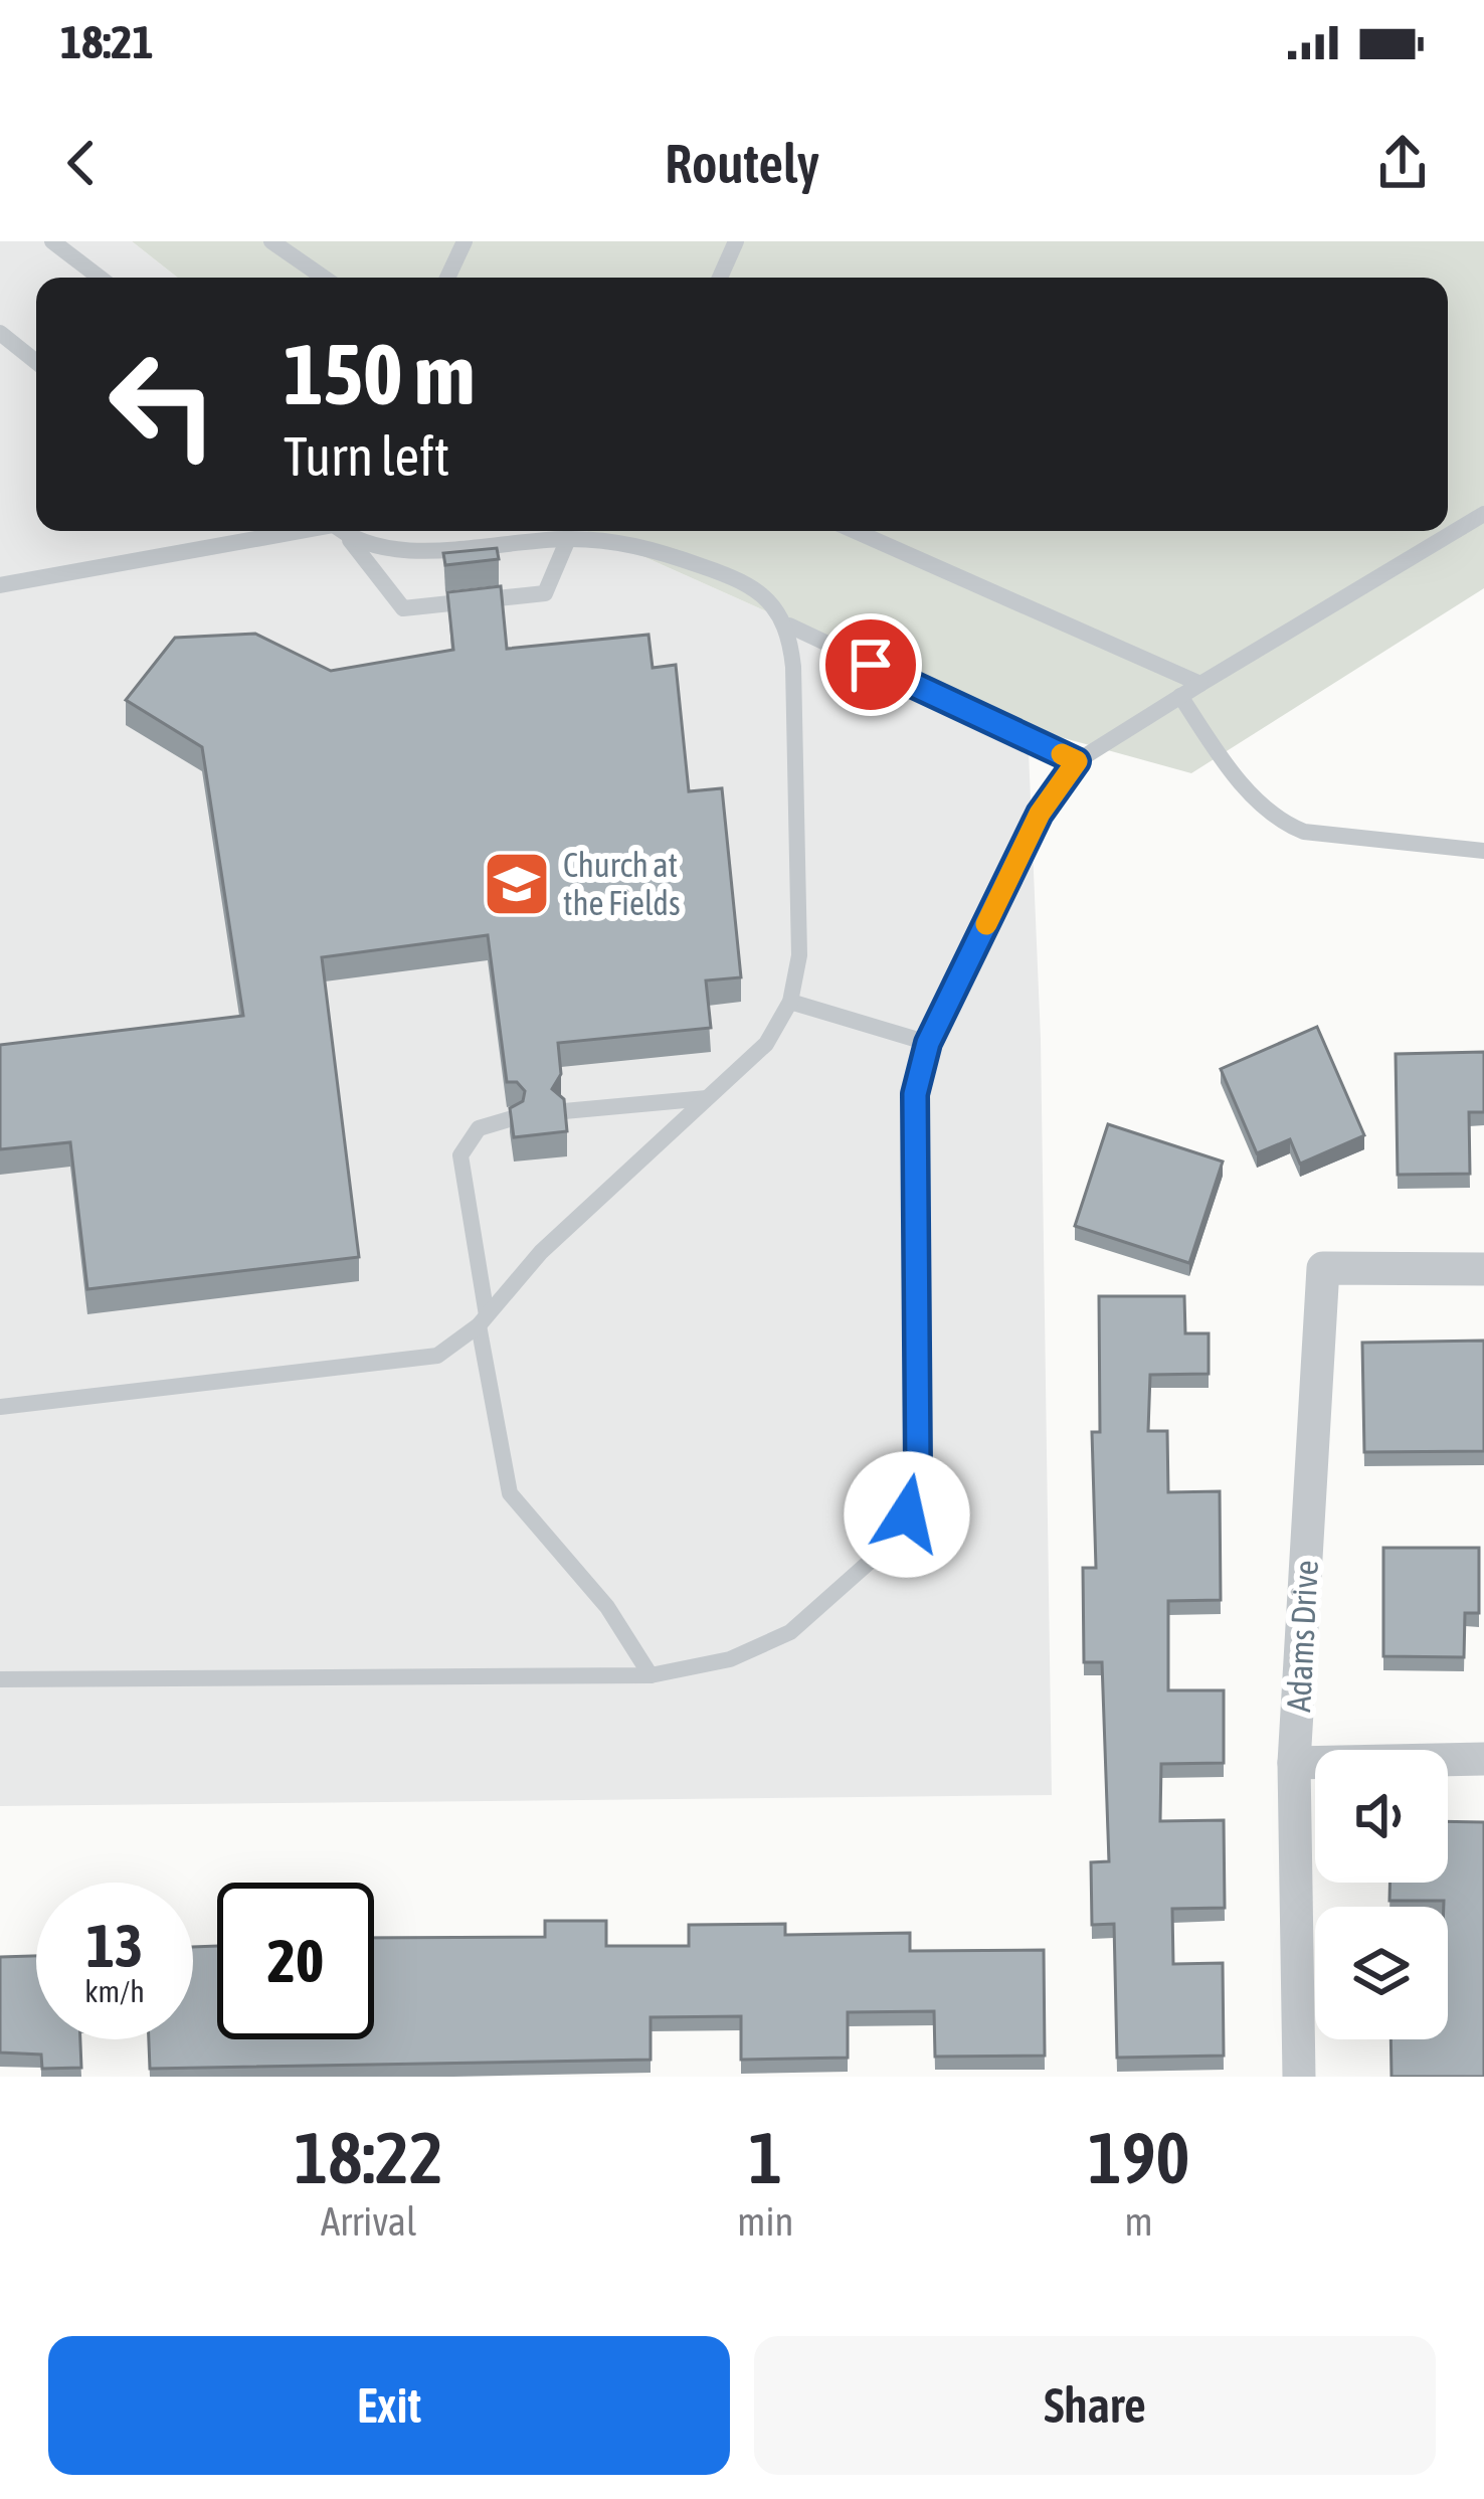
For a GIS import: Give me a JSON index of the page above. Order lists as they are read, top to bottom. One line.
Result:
{"streets":{"street":["Adams Drive"]},"places":{"school or university":["Church at the Fields"]},"page":{"status":"18:21","header":"Routely","turn":["150 m","Turn left"],"speed":"13 km/h","limit":"20","eta":["18:22","Arrival","1","min","190","m"],"buttons":["Exit","Share"]}}
